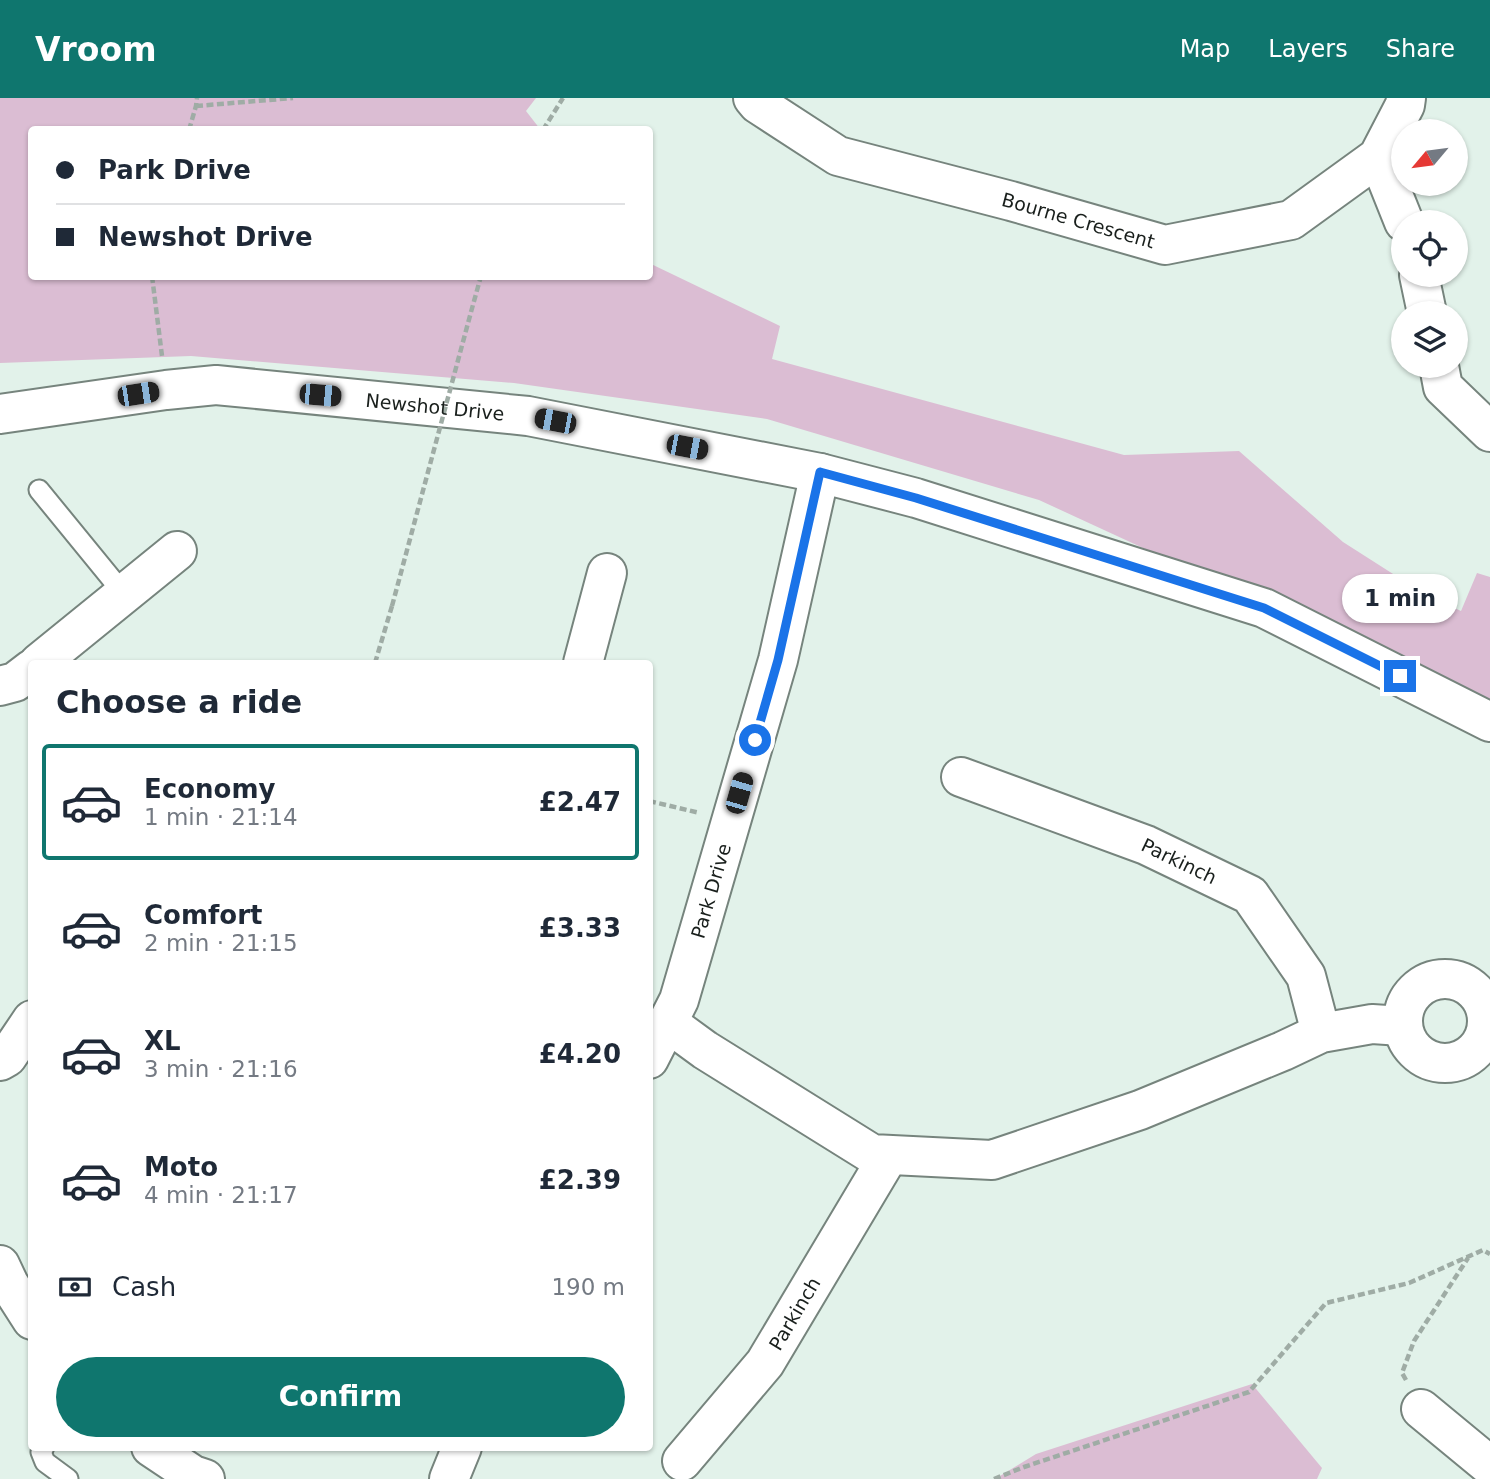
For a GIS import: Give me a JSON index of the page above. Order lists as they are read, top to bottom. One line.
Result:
{"streets":{"street":["Bourne Crescent","Newshot Drive","Parkinch","Park Drive"]},"crossings":[["Newshot Drive","Park Drive"]],"north":"bottom left","page":{"header":"Vroom","nav":["Map","Layers","Share"],"banner":["Park Drive","Newshot Drive"],"bubble":"1 min","heading":"Choose a ride","list":[{"name":"Economy","note":"1 min · 21:14","value":"£2.47"},{"name":"Comfort","note":"2 min · 21:15","value":"£3.33"},{"name":"XL","note":"3 min · 21:16","value":"£4.20"},{"name":"Moto","note":"4 min · 21:17","value":"£2.39"}],"pay":["Cash","190 m"],"buttons":"Confirm"}}
